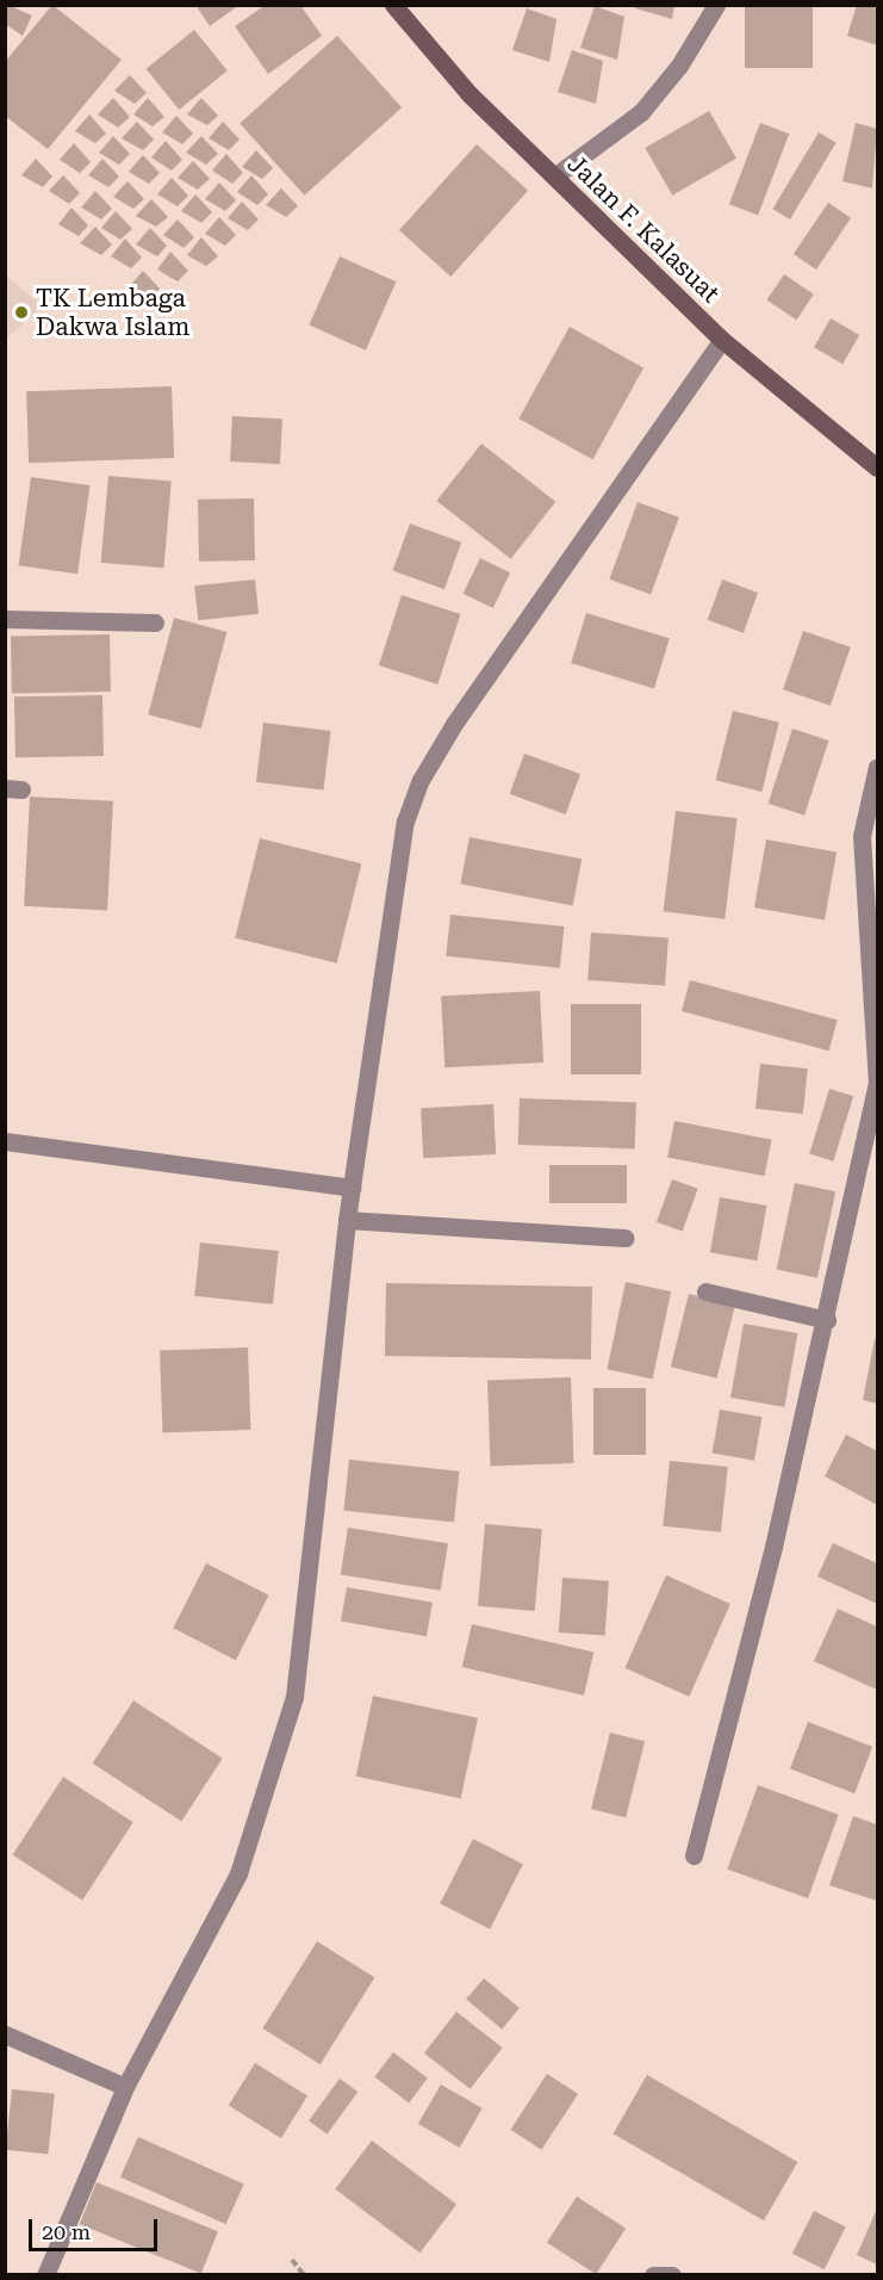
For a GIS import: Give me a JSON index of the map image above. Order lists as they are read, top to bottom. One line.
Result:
{"streets":{"street":["Jalan F. Kalasuat"]},"places":["TK Lembaga Dakwa Islam"],"scale_bar":"20 m"}
